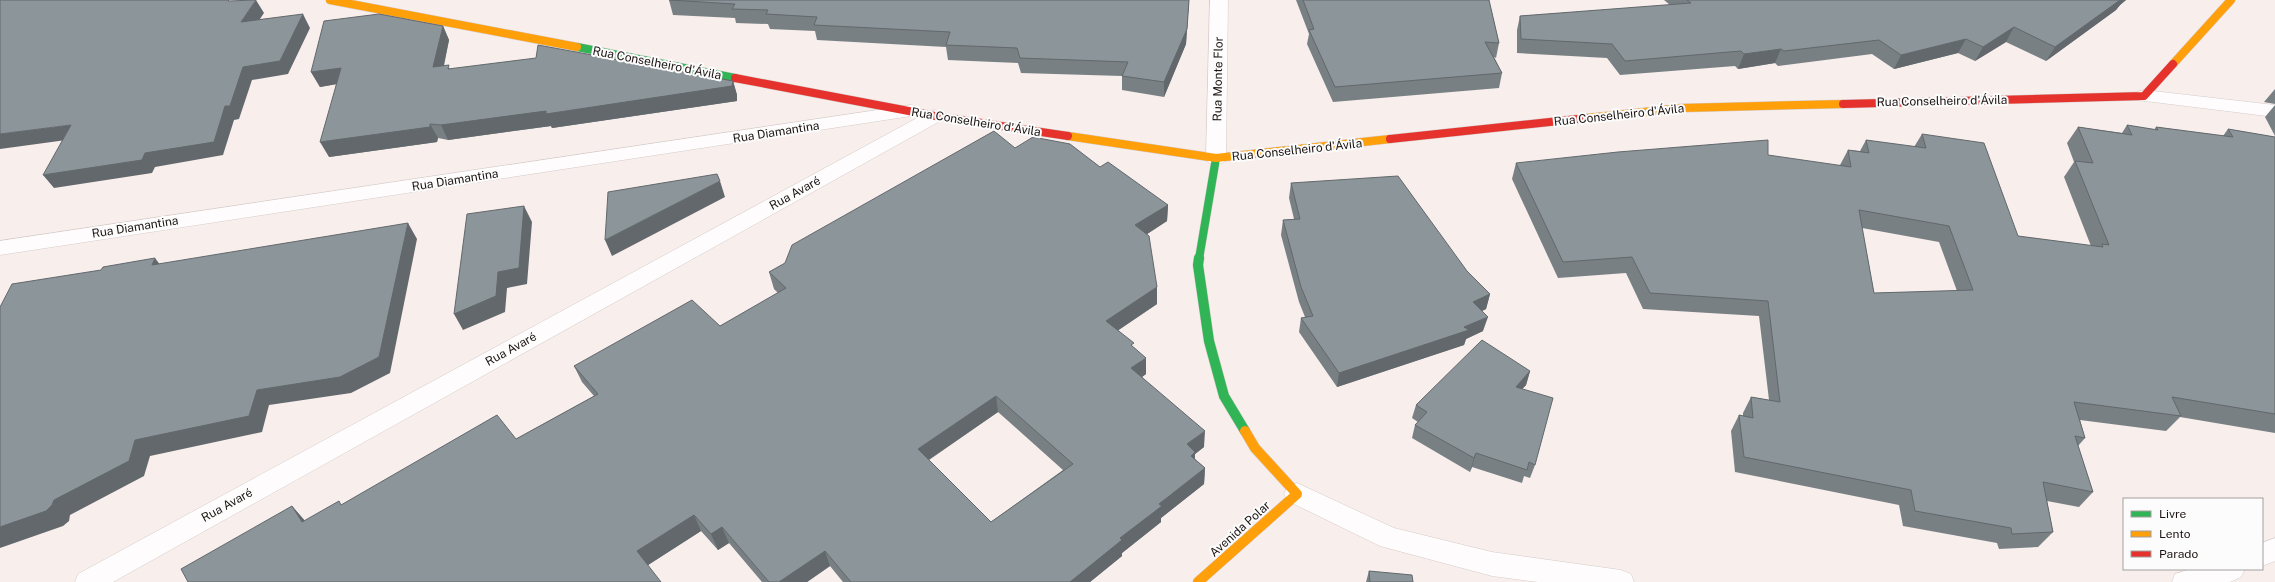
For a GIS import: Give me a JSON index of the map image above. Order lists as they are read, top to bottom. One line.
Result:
{"streets":{"street":["Rua Conselheiro d'Ávila","Rua Monte Flor","Rua Diamantina","Rua Avaré","Avenida Polar"]},"crossings":[["Rua Conselheiro d'Ávila","Rua Monte Flor"],["Rua Conselheiro d'Ávila","Rua Diamantina"],["Rua Conselheiro d'Ávila","Rua Avaré"]],"legend":["Livre","Lento","Parado"]}
